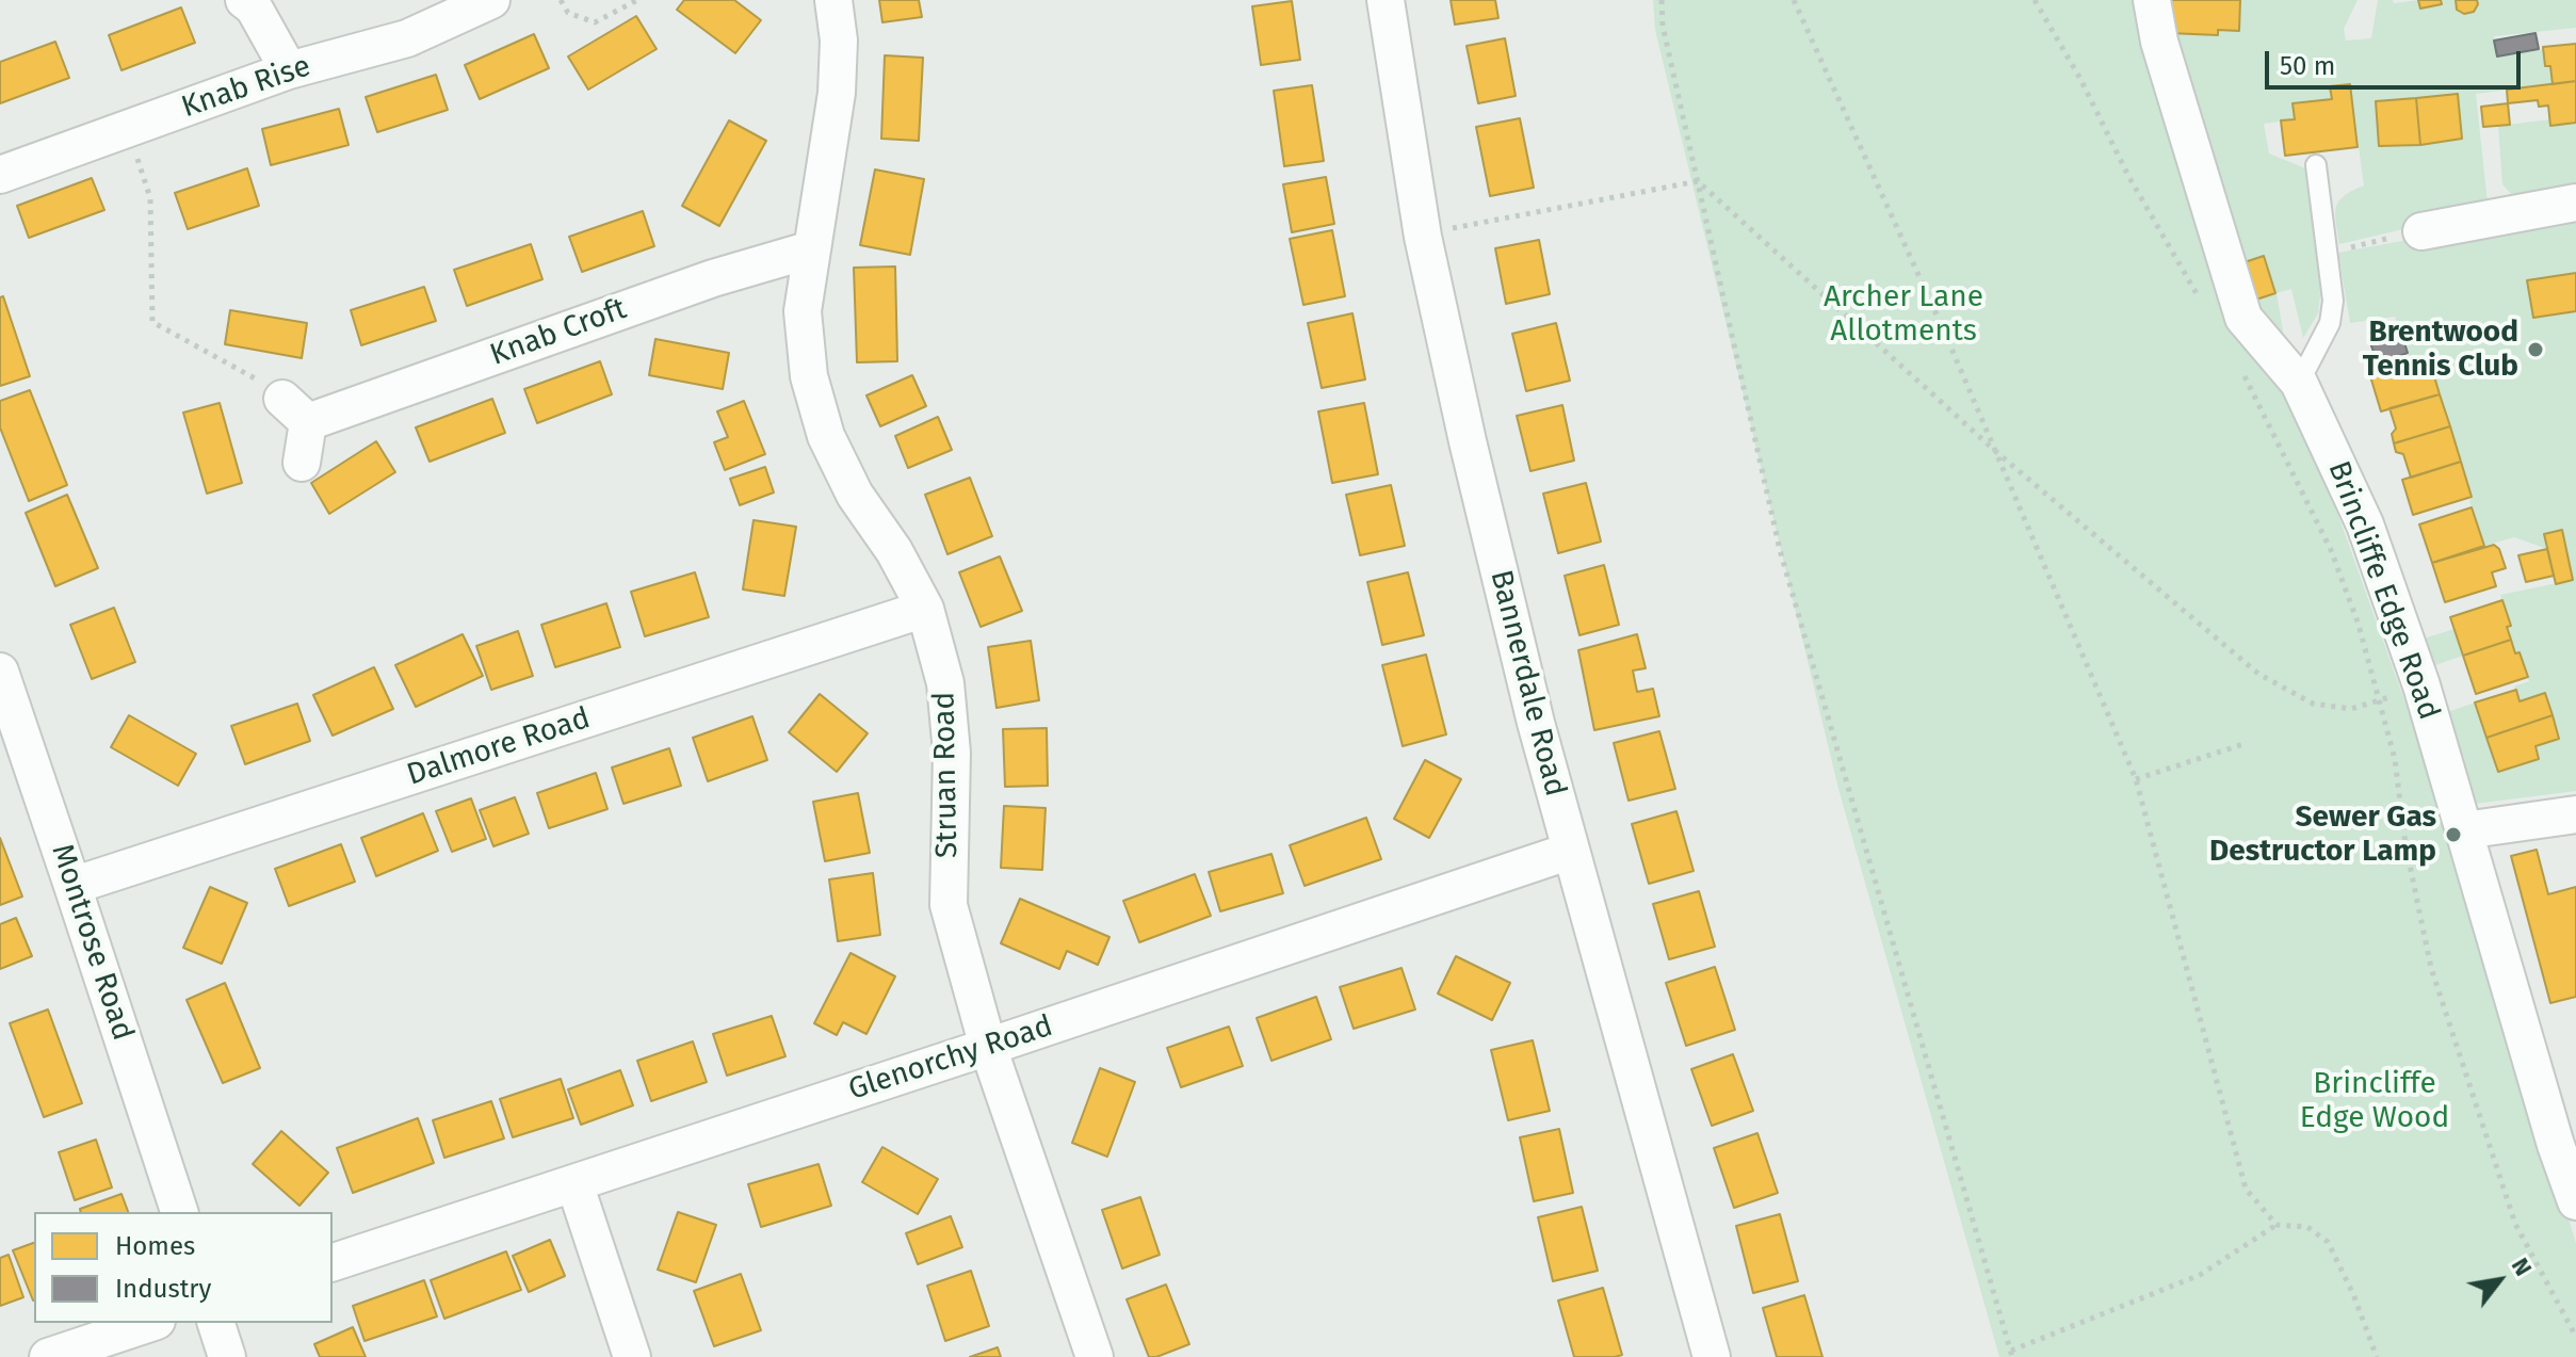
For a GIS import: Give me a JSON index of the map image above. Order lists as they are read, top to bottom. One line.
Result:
{"streets":{"street":["Knab Rise","Knab Croft","Brincliffe Edge Road","Bannerdale Road","Dalmore Road","Struan Road","Montrose Road","Glenorchy Road"]},"crossings":[["Knab Croft","Struan Road"],["Bannerdale Road","Glenorchy Road"],["Dalmore Road","Struan Road"],["Dalmore Road","Montrose Road"],["Struan Road","Glenorchy Road"]],"parks":["Archer Lane Allotments","Brincliffe Edge Wood"],"places":["Brentwood Tennis Club","Sewer Gas Destructor Lamp"],"legend":["Homes","Industry"],"scale_bar":"50 m","north":"top right"}
